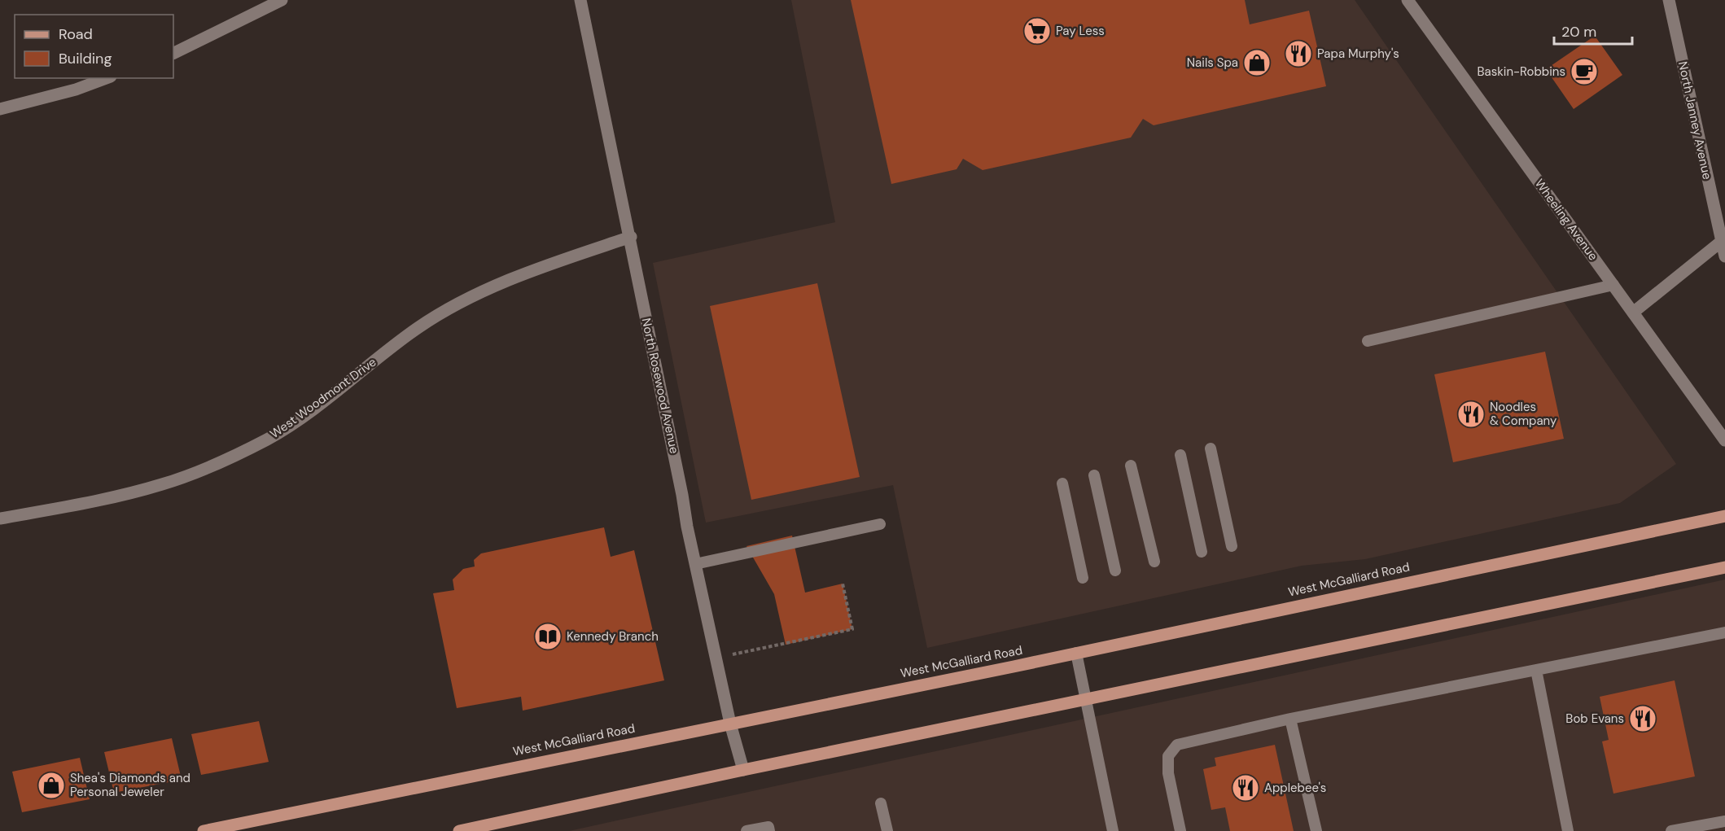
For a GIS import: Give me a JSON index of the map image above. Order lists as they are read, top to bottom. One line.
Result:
{"streets":{"main road":["West McGalliard Road"],"street":["North Janney Avenue","Wheeling Avenue","North Rosewood Avenue","West Woodmont Drive"]},"crossings":[["North Rosewood Avenue","West Woodmont Drive"],["North Rosewood Avenue","West McGalliard Road"]],"places":{"supermarket":["Pay Less"],"restaurant":["Papa Murphy's","Noodles & Company","Bob Evans","Applebee's"],"shop":["Nails Spa","Shea's Diamonds and Personal Jeweler"],"cafe":["Baskin-Robbins"],"library":["Kennedy Branch"]},"legend":["Road","Building"],"scale_bar":"20 m"}
